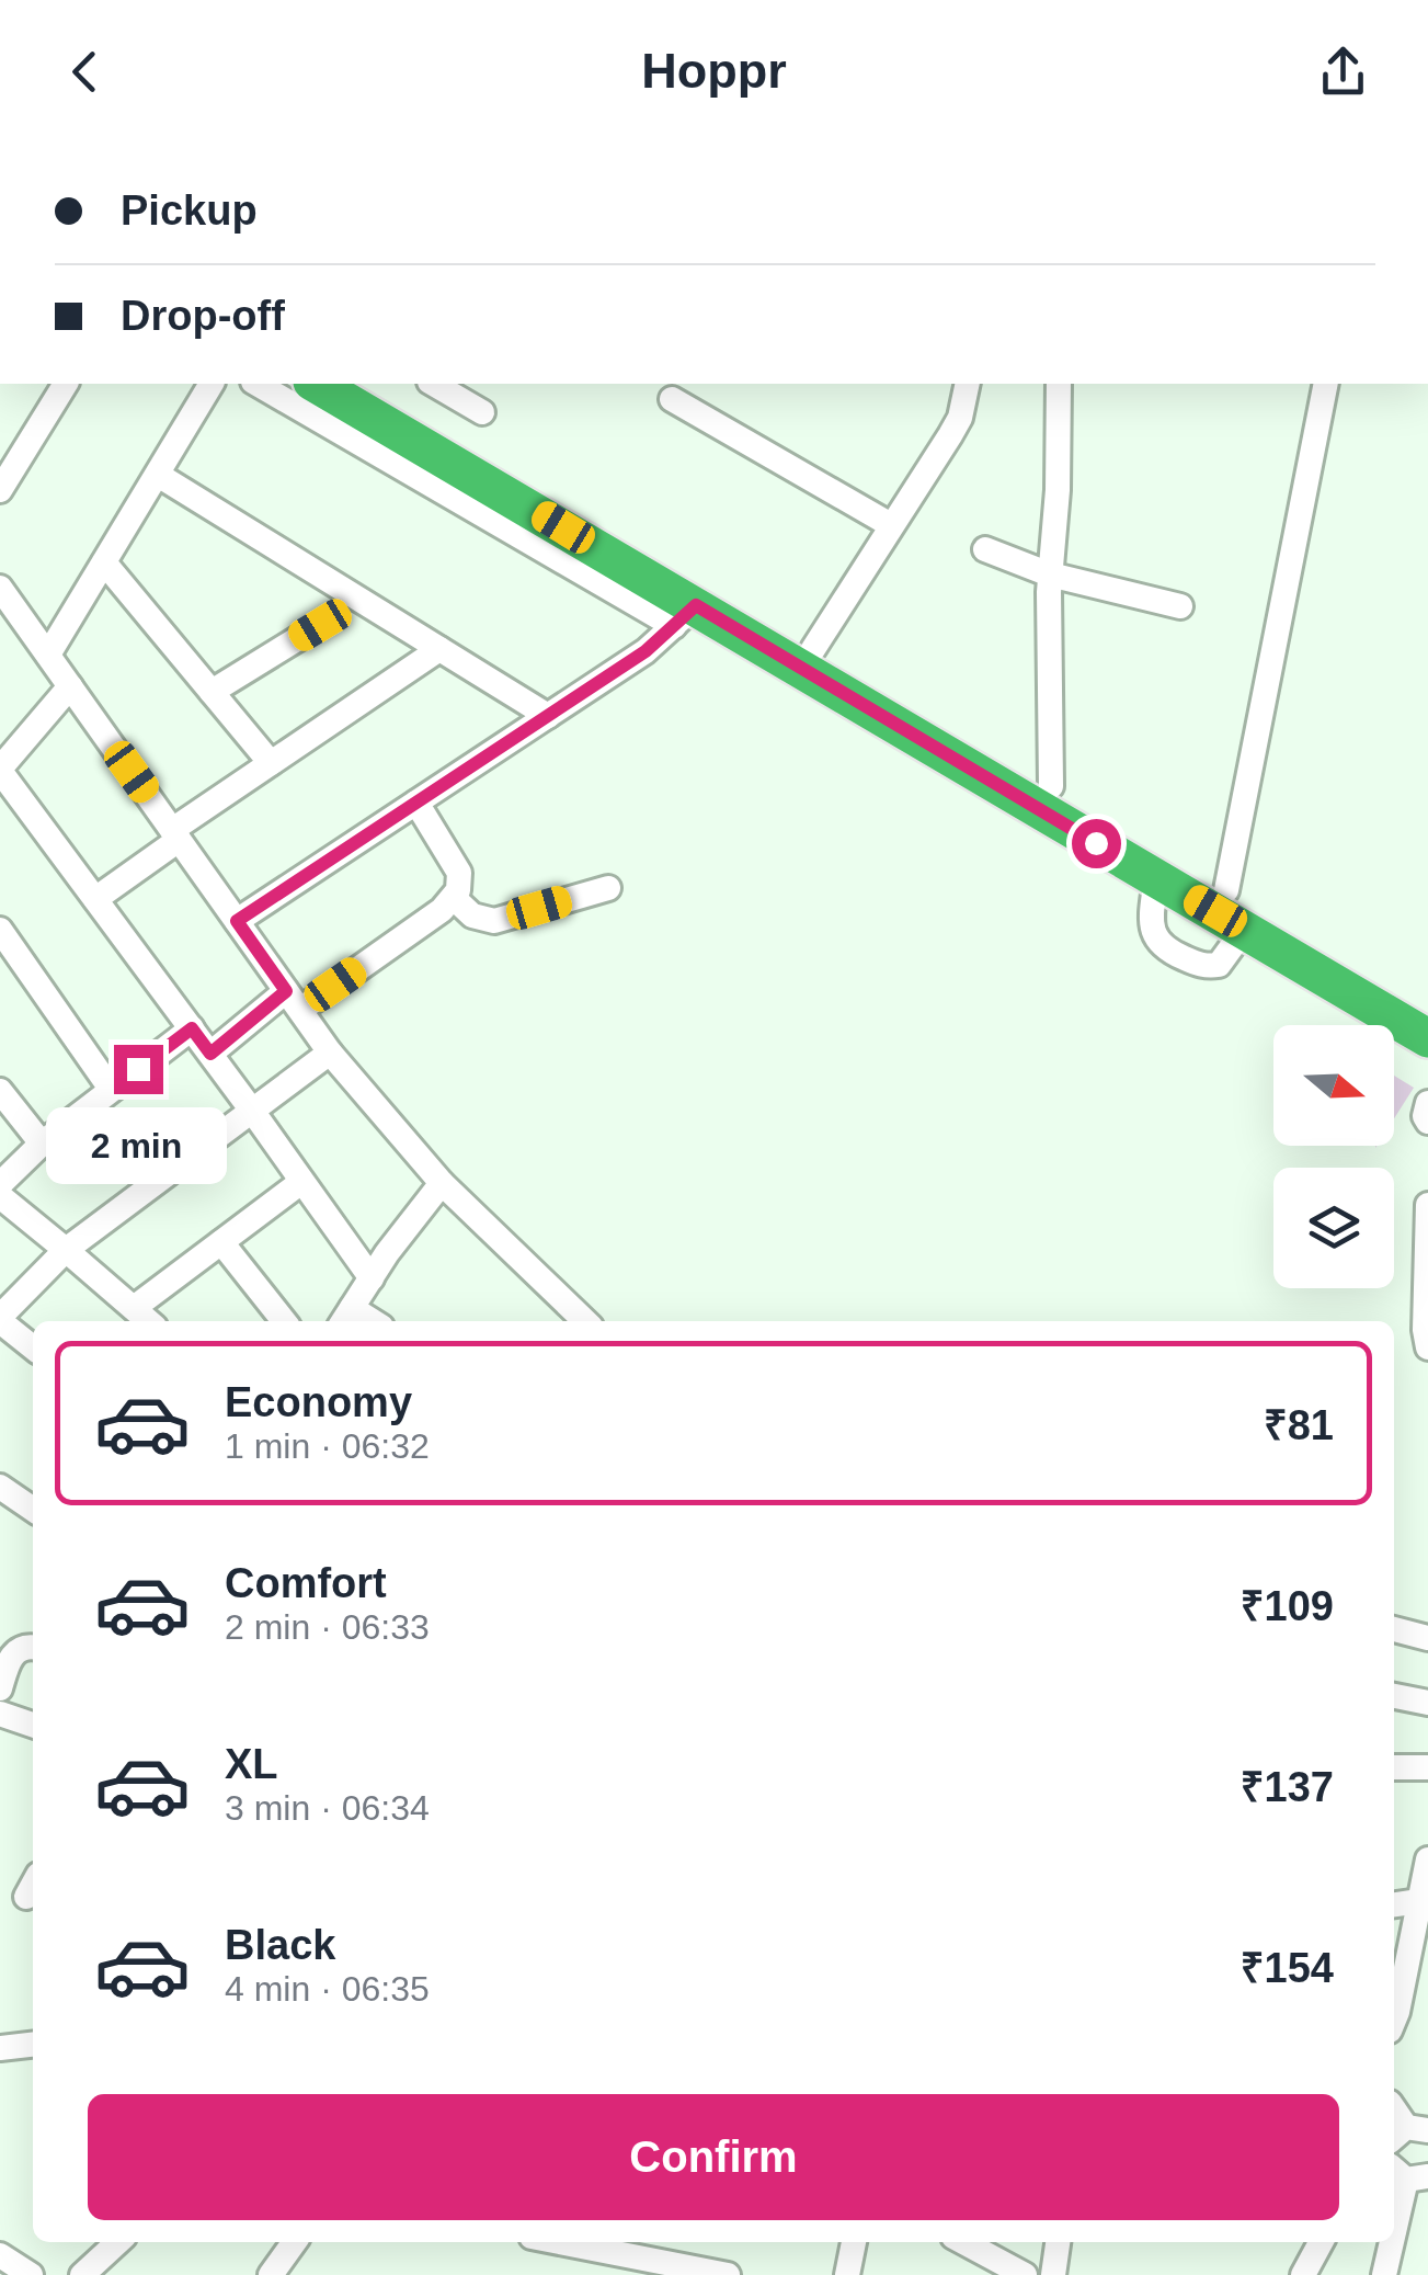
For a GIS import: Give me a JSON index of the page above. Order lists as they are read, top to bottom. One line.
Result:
{"north":"right","page":{"header":"Hoppr","banner":["Pickup","Drop-off"],"bubble":"2 min","list":[{"name":"Economy","note":"1 min · 06:32","value":"₹81"},{"name":"Comfort","note":"2 min · 06:33","value":"₹109"},{"name":"XL","note":"3 min · 06:34","value":"₹137"},{"name":"Black","note":"4 min · 06:35","value":"₹154"}],"buttons":"Confirm"}}
